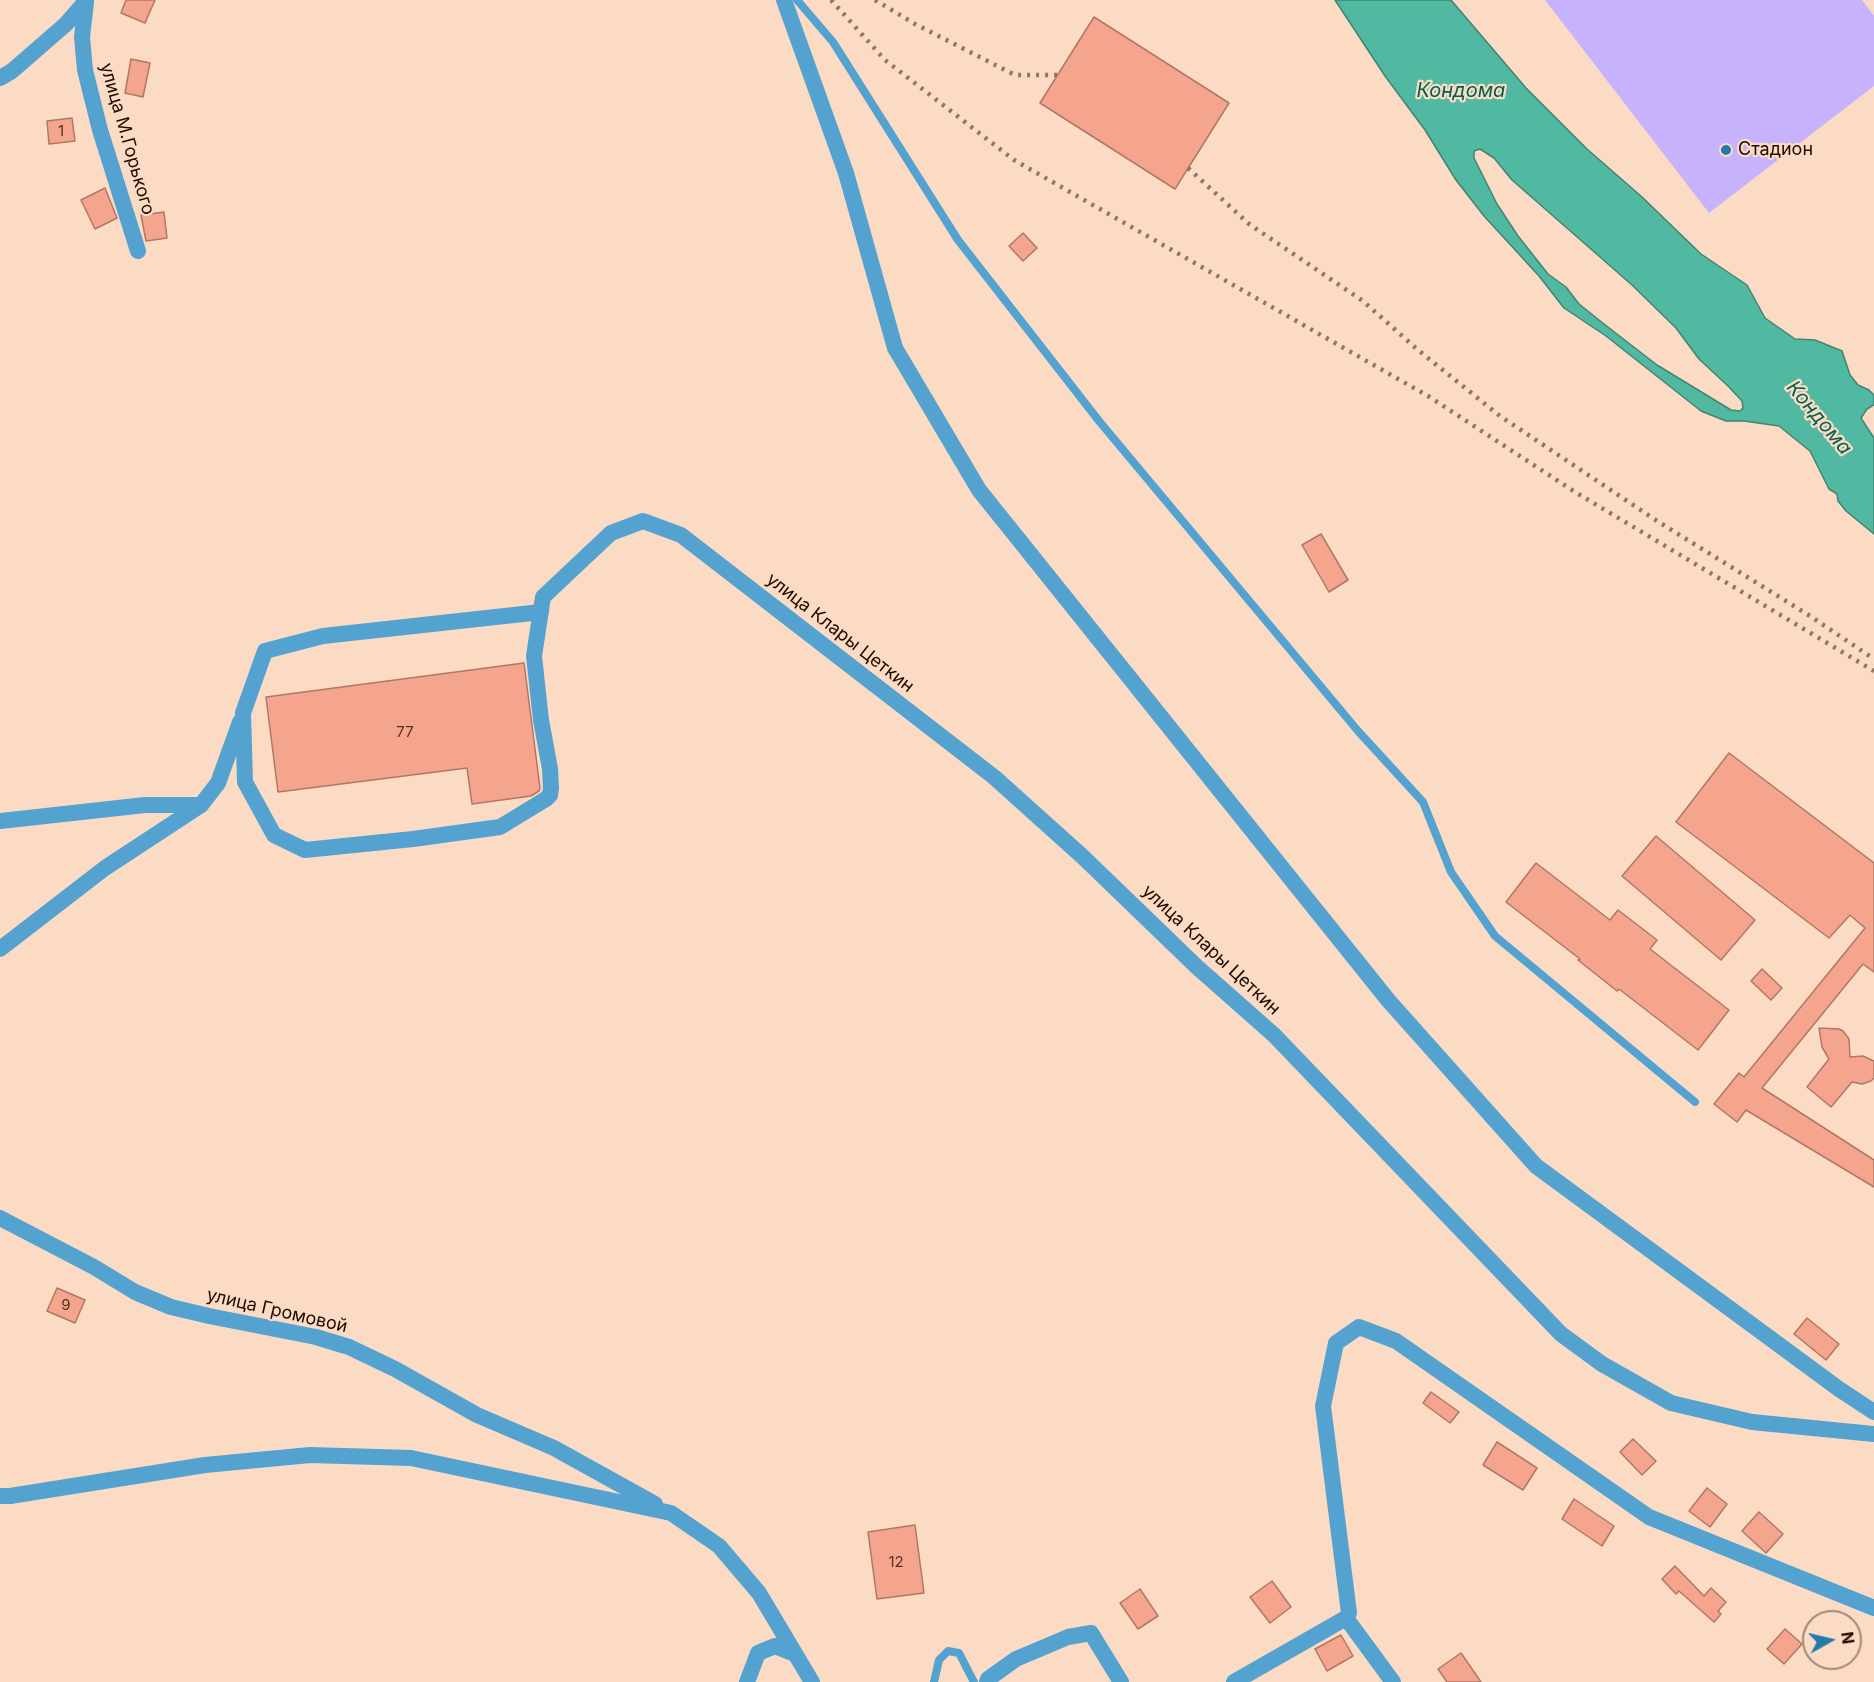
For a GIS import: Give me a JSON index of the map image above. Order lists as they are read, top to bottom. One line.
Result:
{"streets":{"street":["улица М.Горького","улица Клары Цеткин","улица Громовой"]},"water":["Кондома"],"places":["Стадион"],"house_numbers":["1","77","9","12"],"north":"right"}
